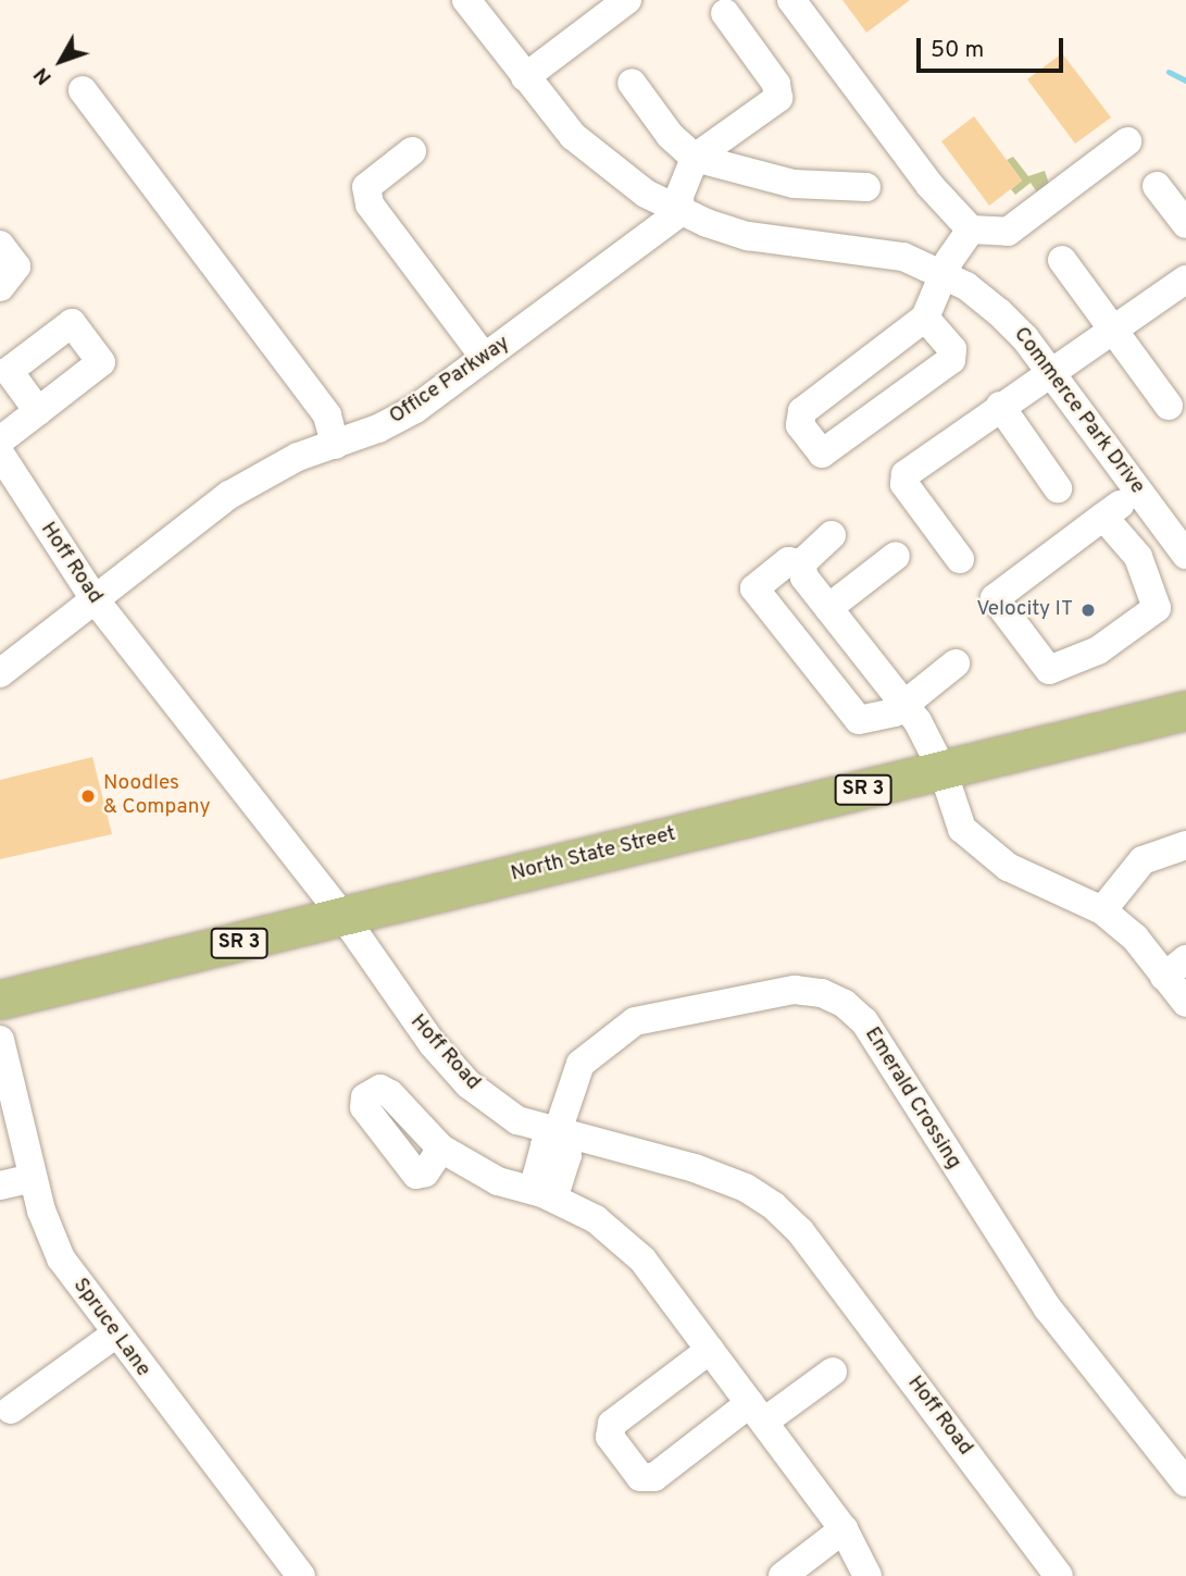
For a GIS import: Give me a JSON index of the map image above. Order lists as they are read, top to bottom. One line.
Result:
{"streets":{"main road":["SR 3","North State Street"],"street":["Office Parkway","Commerce Park Drive","Hoff Road","Emerald Crossing","Spruce Lane"]},"crossings":[["Office Parkway","Commerce Park Drive"],["Office Parkway","Hoff Road"],["Hoff Road","North State Street"],["Hoff Road","Emerald Crossing"]],"places":["Velocity IT","Noodles & Company"],"scale_bar":"50 m","north":"bottom left"}
